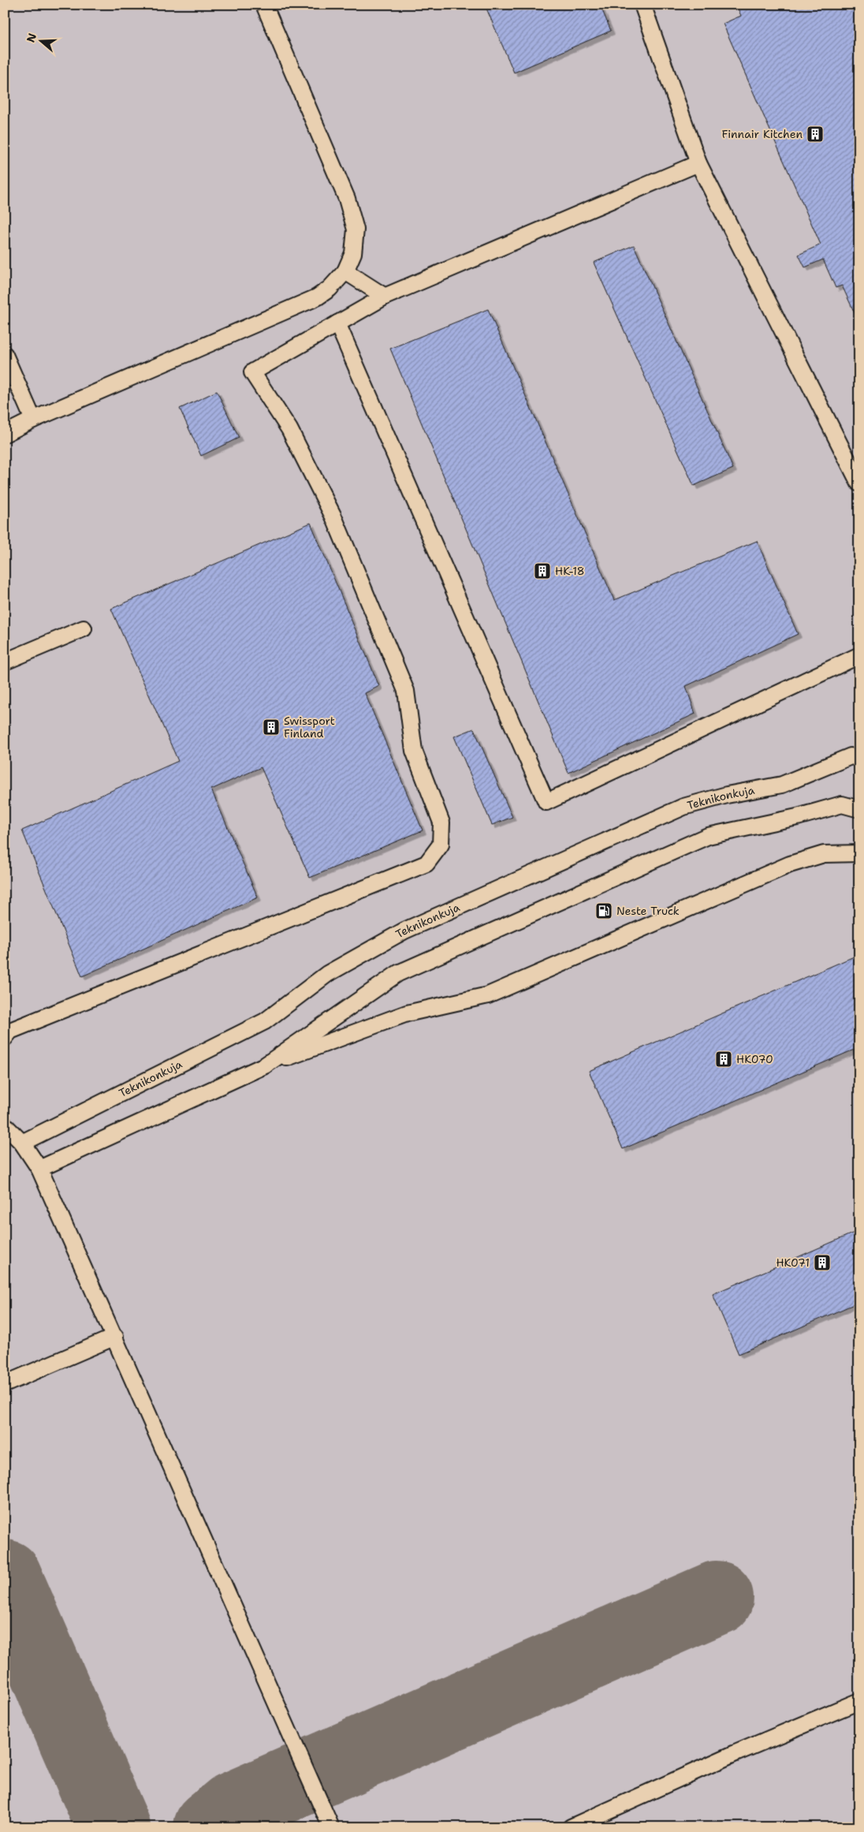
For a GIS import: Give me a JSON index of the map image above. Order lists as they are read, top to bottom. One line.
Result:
{"streets":{"lane":["Teknikonkuja"]},"places":{"building":["Finnair Kitchen","HK-18","Swissport Finland","HK070","HK071"],"fuel station":["Neste Truck"]},"north":"left"}
